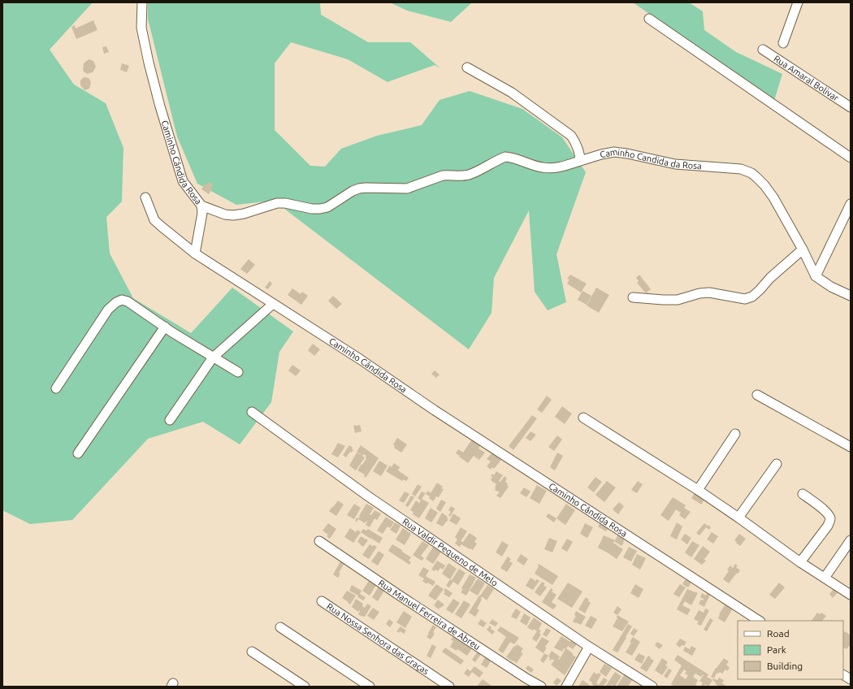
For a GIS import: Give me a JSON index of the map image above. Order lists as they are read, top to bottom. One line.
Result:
{"streets":{"street":["Rua Amaral Bolivar","Caminho Candida da Rosa","Caminho Cândida Rosa","Rua Valdir Pequeno de Melo","Rua Manuel Ferreira de Abreu","Rua Nossa Senhora das Graças"]},"crossings":[["Caminho Candida da Rosa","Caminho Cândida Rosa"]],"legend":["Road","Park","Building"]}
